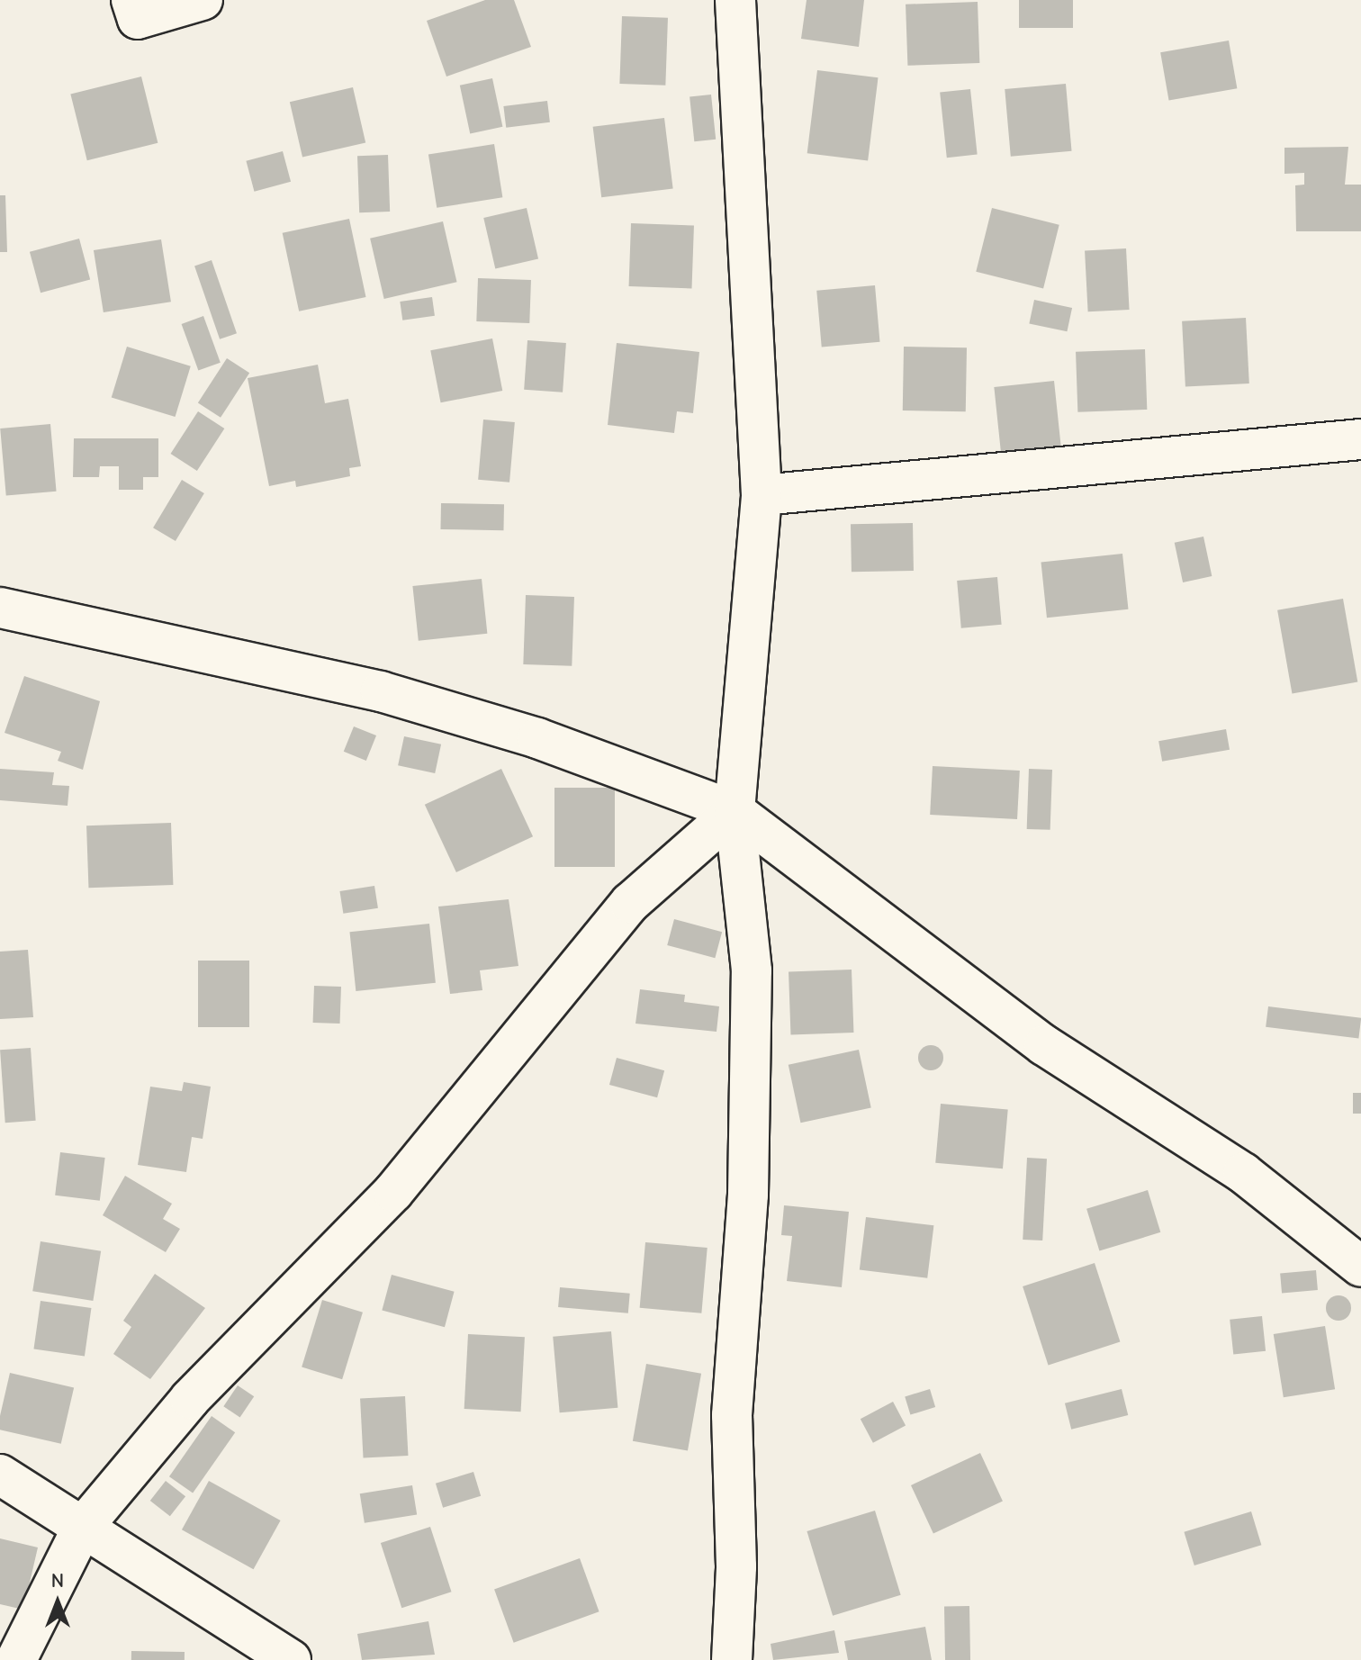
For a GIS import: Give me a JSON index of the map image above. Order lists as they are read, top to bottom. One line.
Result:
{"north":"top"}
